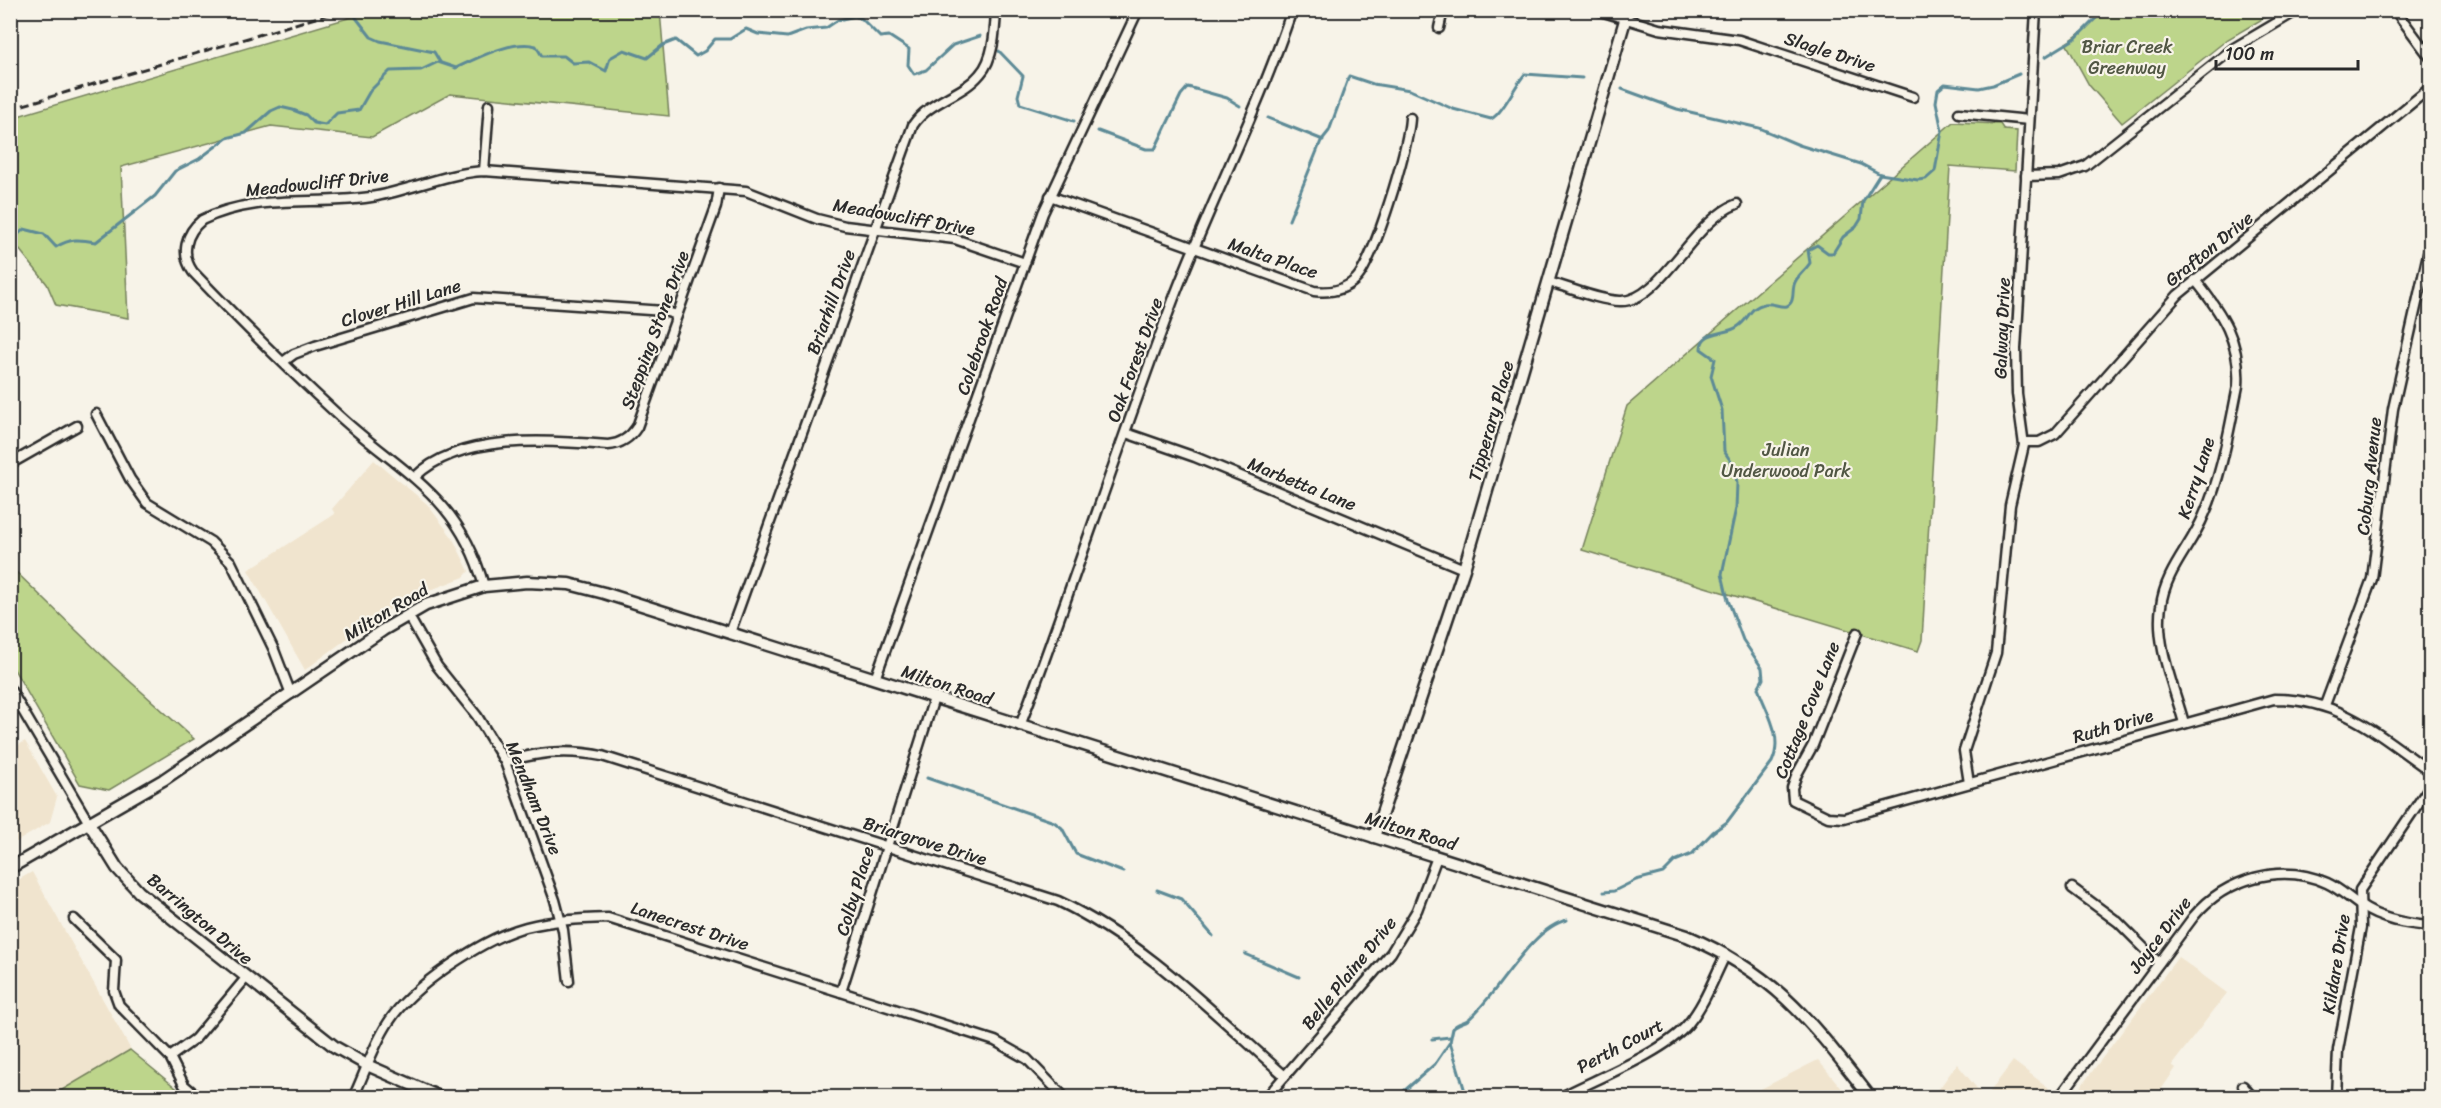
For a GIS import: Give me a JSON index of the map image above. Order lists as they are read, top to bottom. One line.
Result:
{"streets":{"street":["Slagle Drive","Meadowcliff Drive","Grafton Drive","Malta Place","Briarhill Drive","Clover Hill Lane","Galway Drive","Stepping Stone Drive","Colebrook Road","Oak Forest Drive","Tipperary Place","Coburg Avenue","Kerry Lane","Marbetta Lane","Milton Road","Cottage Cove Lane","Ruth Drive","Mendham Drive","Briargrove Drive","Colby Place","Barrington Drive","Lanecrest Drive","Joyce Drive","Kildare Drive","Belle Plaine Drive","Perth Court"]},"crossings":[["Slagle Drive","Tipperary Place"],["Meadowcliff Drive","Briarhill Drive"],["Meadowcliff Drive","Clover Hill Lane"],["Meadowcliff Drive","Stepping Stone Drive"],["Meadowcliff Drive","Colebrook Road"],["Meadowcliff Drive","Milton Road"],["Grafton Drive","Galway Drive"],["Grafton Drive","Kerry Lane"],["Malta Place","Colebrook Road"],["Malta Place","Oak Forest Drive"],["Briarhill Drive","Milton Road"],["Clover Hill Lane","Stepping Stone Drive"],["Galway Drive","Ruth Drive"],["Colebrook Road","Milton Road"],["Oak Forest Drive","Marbetta Lane"],["Oak Forest Drive","Milton Road"],["Tipperary Place","Marbetta Lane"],["Tipperary Place","Milton Road"],["Coburg Avenue","Ruth Drive"],["Kerry Lane","Ruth Drive"],["Milton Road","Mendham Drive"],["Milton Road","Colby Place"],["Milton Road","Barrington Drive"],["Milton Road","Belle Plaine Drive"],["Milton Road","Perth Court"],["Cottage Cove Lane","Ruth Drive"],["Mendham Drive","Briargrove Drive"],["Mendham Drive","Lanecrest Drive"],["Briargrove Drive","Colby Place"],["Briargrove Drive","Belle Plaine Drive"],["Colby Place","Lanecrest Drive"],["Barrington Drive","Lanecrest Drive"],["Joyce Drive","Kildare Drive"]],"parks":["Briar Creek Greenway","Julian Underwood Park"],"scale_bar":"100 m"}
